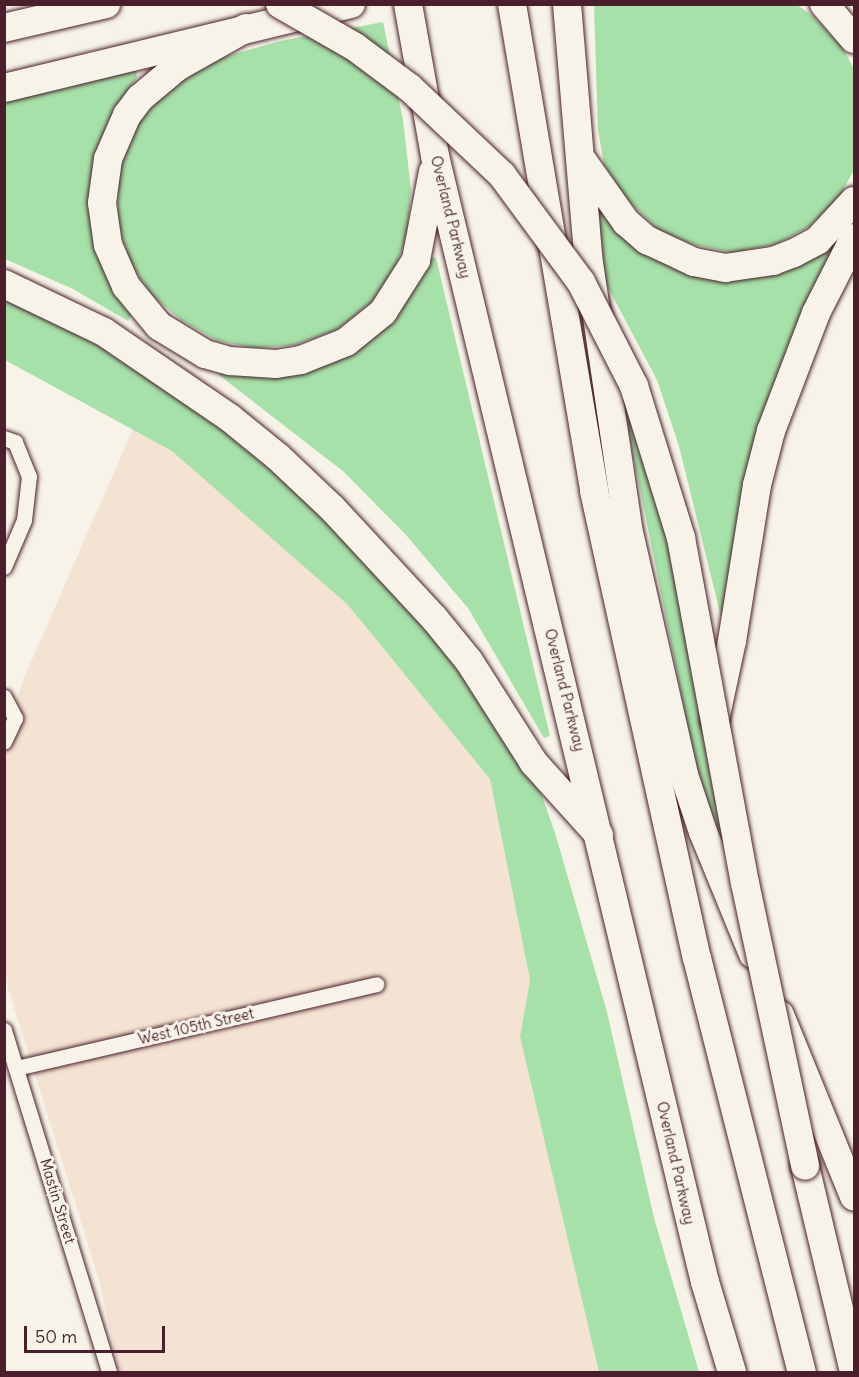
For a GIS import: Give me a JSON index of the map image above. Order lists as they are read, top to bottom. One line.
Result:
{"streets":{"highway":["Overland Parkway"],"street":["West 105th Street","Mastin Street"]},"crossings":[["West 105th Street","Mastin Street"]],"scale_bar":"50 m"}
